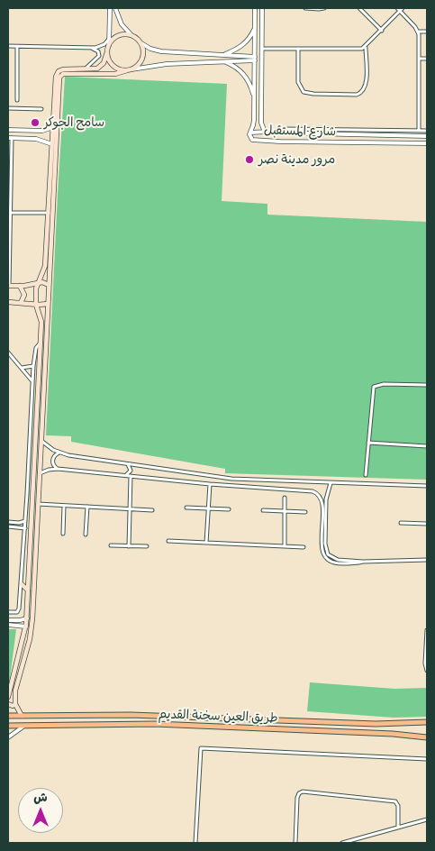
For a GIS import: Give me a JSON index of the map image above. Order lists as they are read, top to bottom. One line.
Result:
{"streets":{"main road":["طريق العين سخنة القديم"],"street":["شارع المستقبل"]},"places":["سامح الجوكر","مرور مدينة نصر"],"north":"top"}
